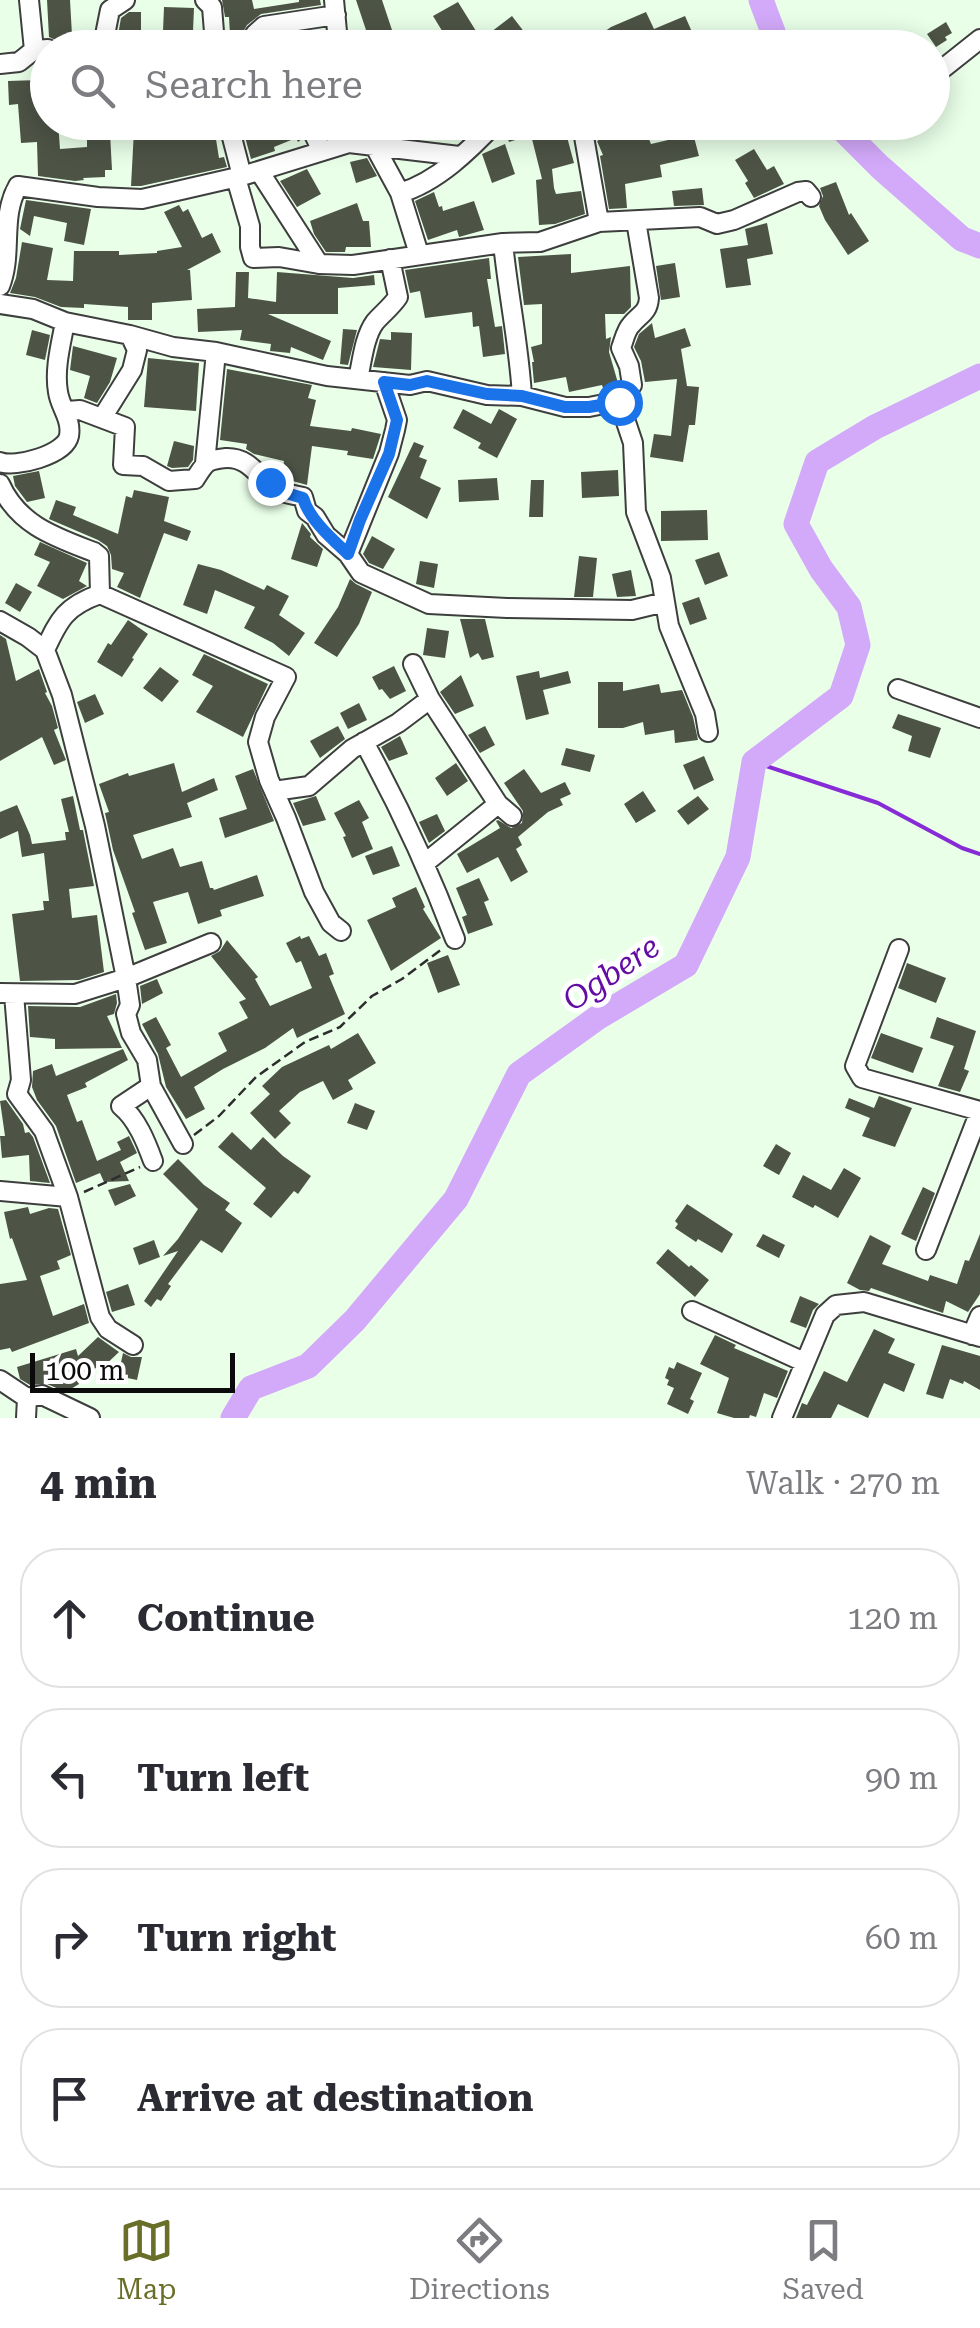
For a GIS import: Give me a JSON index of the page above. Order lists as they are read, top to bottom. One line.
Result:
{"water":["Ogbere"],"scale_bar":"100 m","page":{"search":"Search here","scale":"100 m","heading":["4 min","Walk · 270 m"],"list":[["Continue","120 m"],["Turn left","90 m"],["Turn right","60 m"],"Arrive at destination"],"nav":["Map","Directions","Saved"]}}
